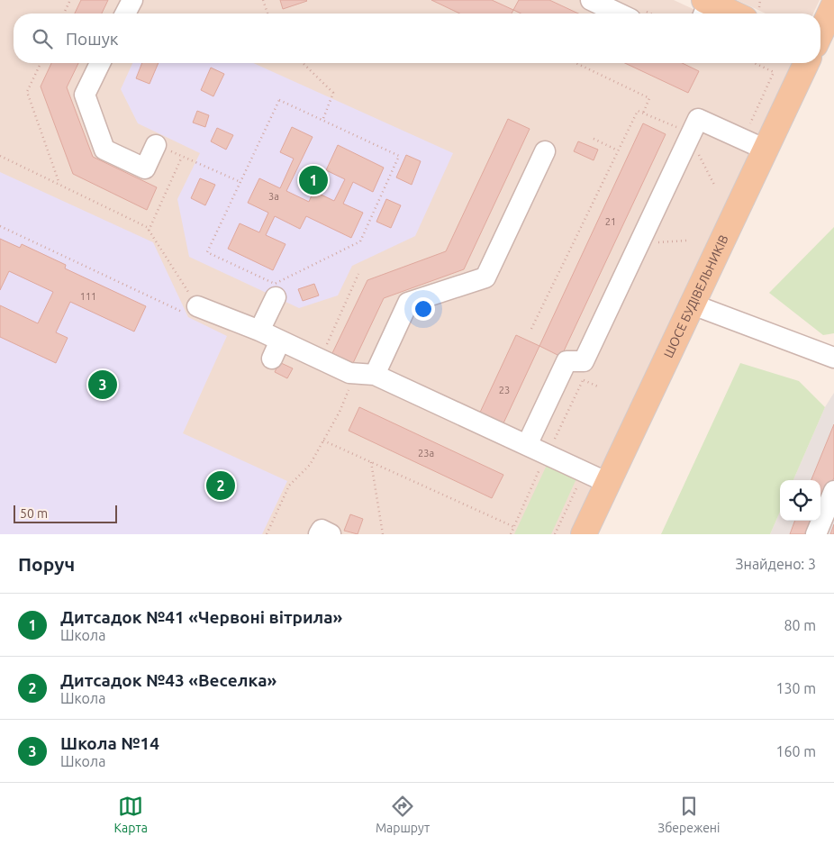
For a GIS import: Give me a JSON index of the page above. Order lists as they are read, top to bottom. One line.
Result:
{"streets":{"main road":["ШОСЕ БУДІВЕЛЬНИКІВ"]},"house_numbers":["3а","21","111","23","23а"],"scale_bar":"50 m","page":{"search":"Пошук","pins":["1","3","2"],"scale":"50 m","heading":["Поруч","Знайдено: 3"],"list":[{"mark":"1","name":"Дитсадок №41 «Червоні вітрила»","note":"Школа","value":"80 m"},{"mark":"2","name":"Дитсадок №43 «Веселка»","note":"Школа","value":"130 m"},{"mark":"3","name":"Школа №14","note":"Школа","value":"160 m"}],"nav":["Карта","Маршрут","Збережені"]}}
